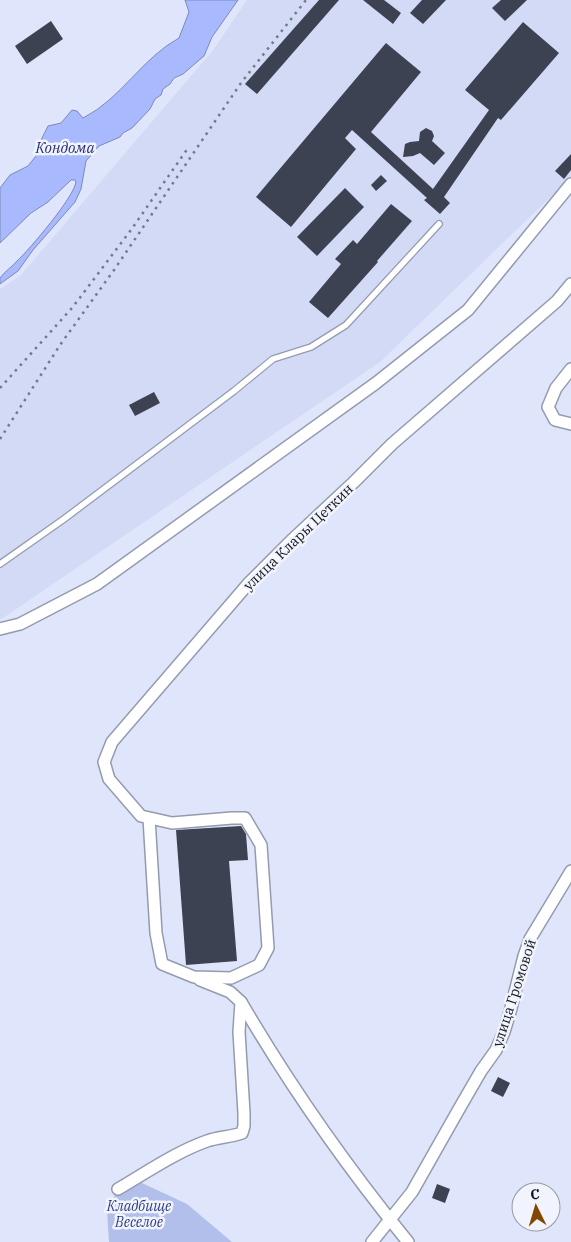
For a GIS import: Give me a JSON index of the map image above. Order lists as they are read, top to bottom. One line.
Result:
{"streets":{"street":["улица Клары Цеткин","улица Громовой"]},"water":["Кондома"],"parks":["Кладбище Веселое"],"north":"top"}
